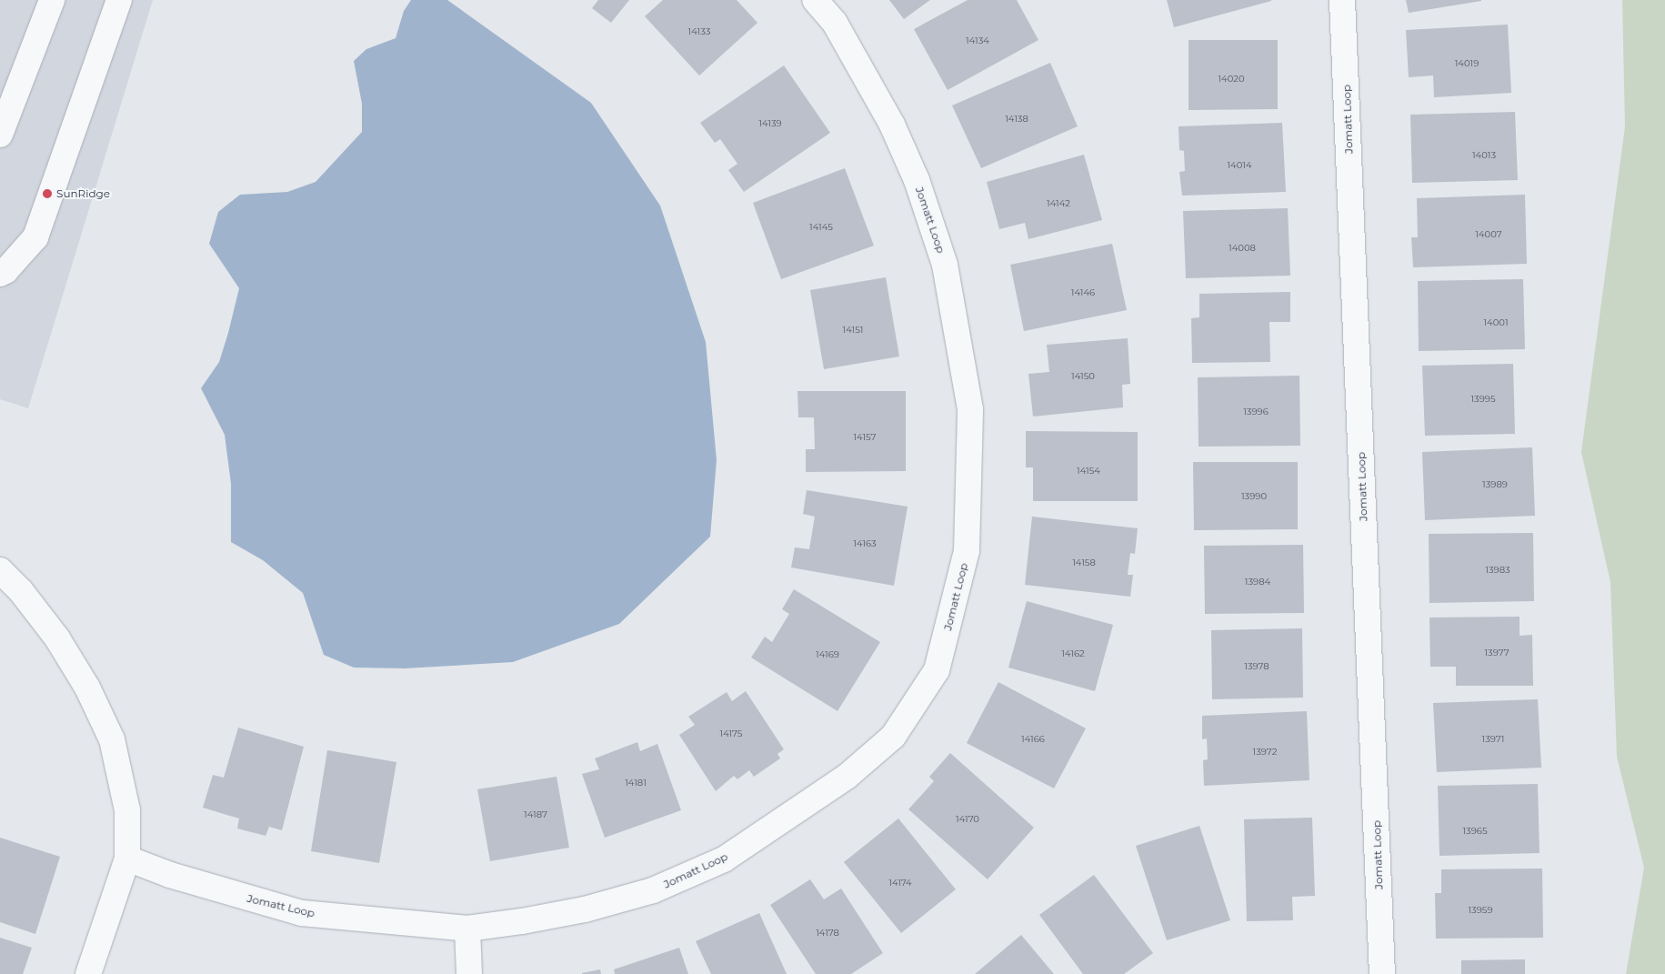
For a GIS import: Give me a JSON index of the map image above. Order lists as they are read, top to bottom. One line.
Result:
{"streets":{"street":["Jomatt Loop"]},"places":["SunRidge"],"house_numbers":["14133","14134","14019","14020","14138","14139","14013","14014","14142","14145","14007","14008","14146","14001","14151","14150","13995","13996","14157","14154","13989","13990","14163","14158","13983","13984","13977","14162","14169","13978","14175","14166","13971","13972","14181","14187","14170","13965","14174","13959","14178"]}
